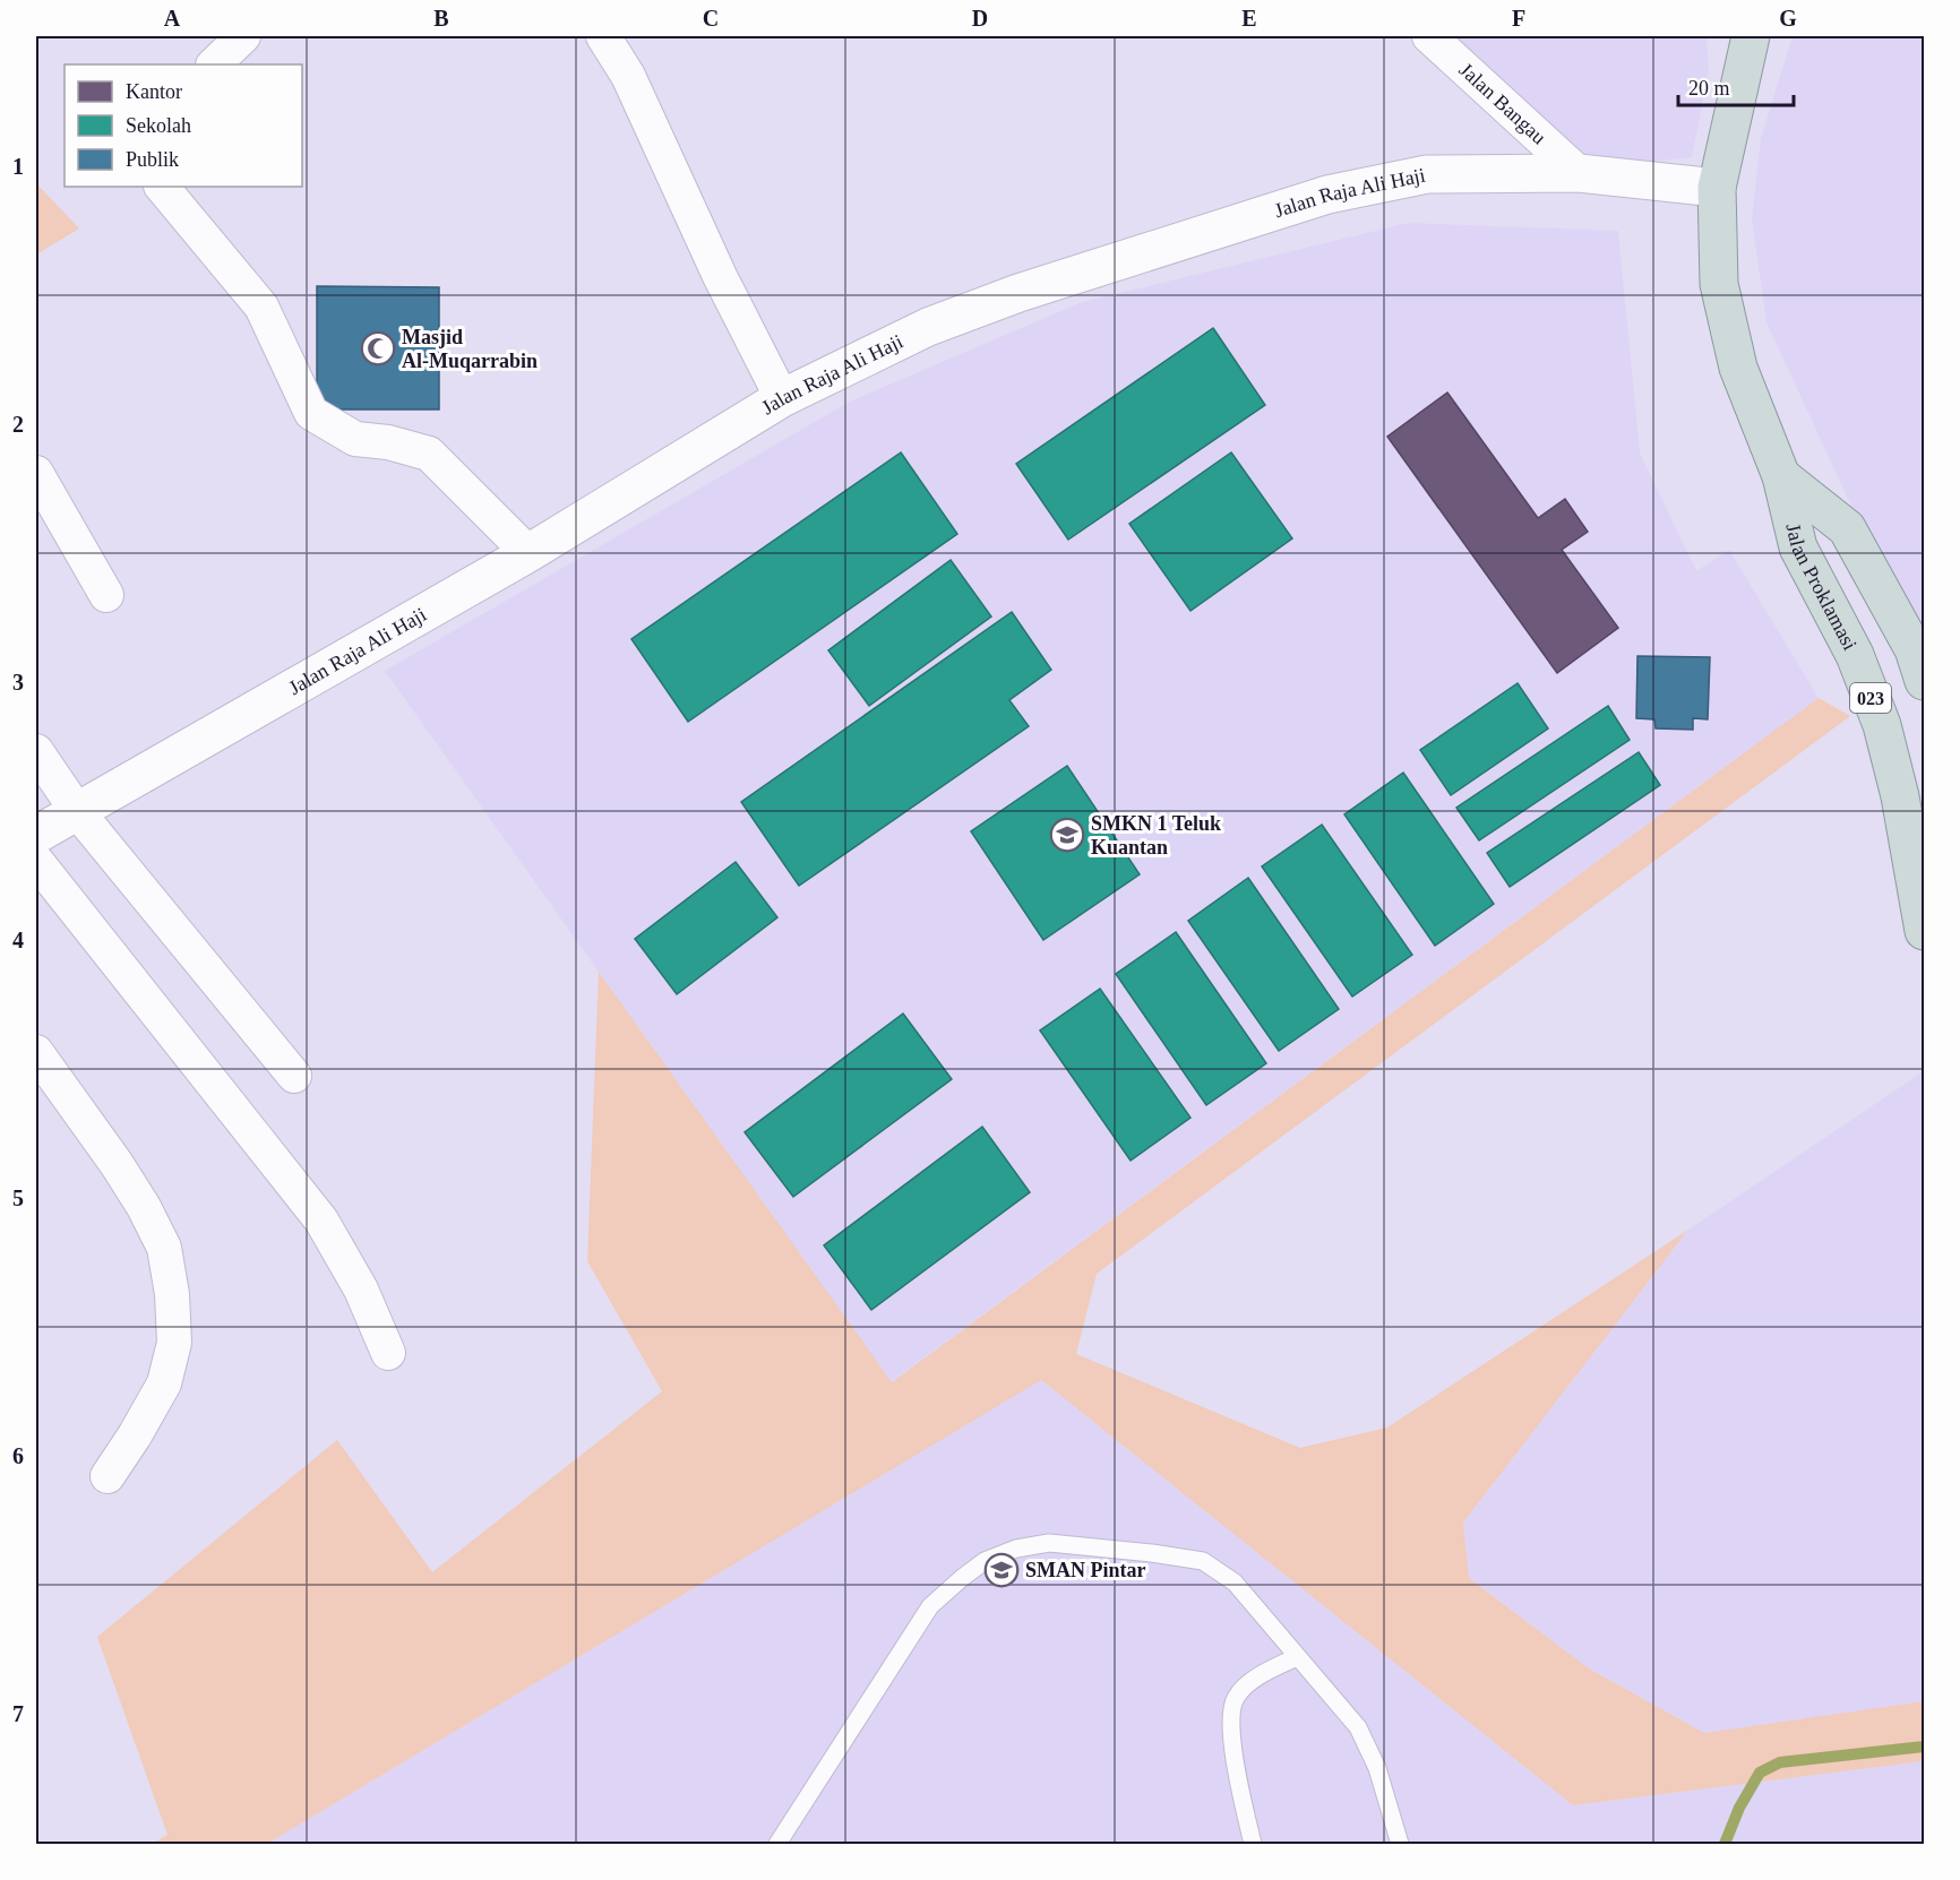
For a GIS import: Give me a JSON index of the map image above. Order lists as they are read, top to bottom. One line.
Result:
{"streets":{"highway":["Jalan Proklamasi","023"],"street":["Jalan Bangau","Jalan Raja Ali Haji"]},"crossings":[["Jalan Bangau","Jalan Raja Ali Haji"],["Jalan Raja Ali Haji","Jalan Proklamasi"]],"places":{"mosque":["Masjid Al-Muqarrabin"],"school or university":["SMKN 1 Teluk Kuantan","SMAN Pintar"]},"legend":["Kantor","Sekolah","Publik"],"scale_bar":"20 m","grid":{"columns":["A","B","C","D","E","F","G"],"rows":["1","2","3","4","5","6","7"]}}
